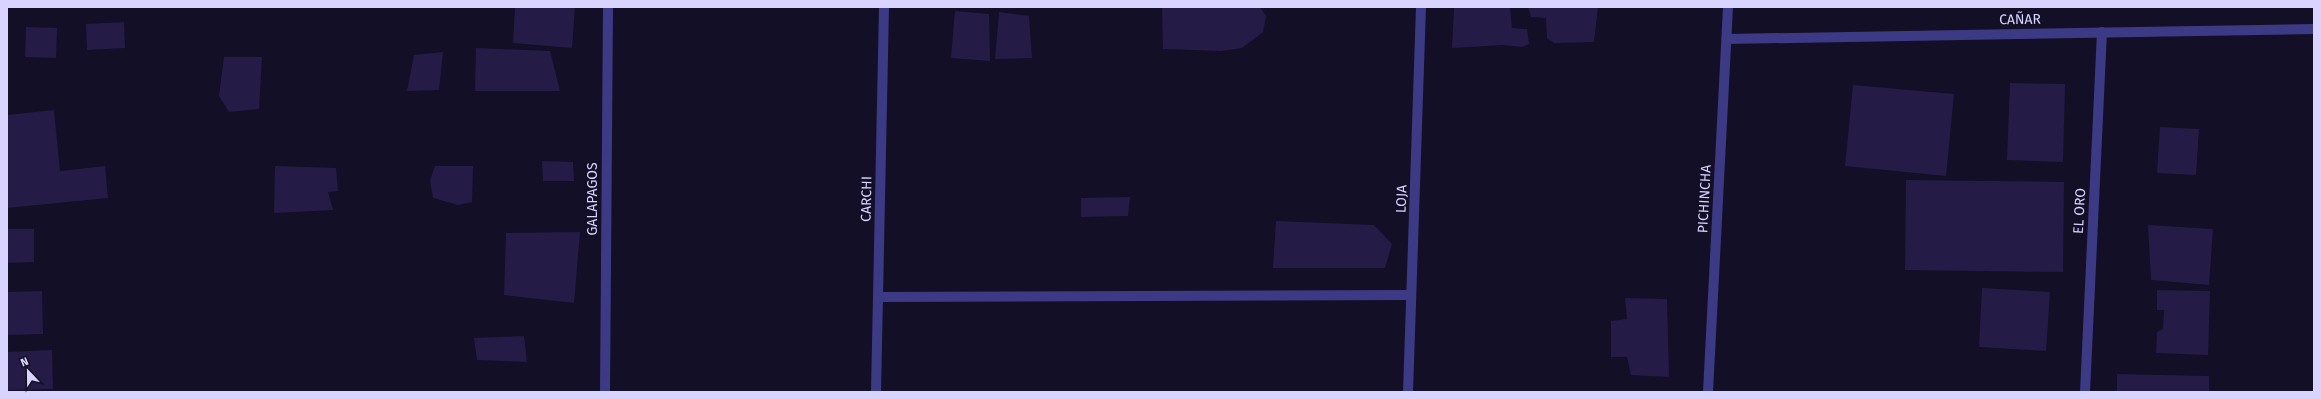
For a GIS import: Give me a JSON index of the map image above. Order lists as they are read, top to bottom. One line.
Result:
{"streets":{"street":["CAÑAR","GALAPAGOS","CARCHI","LOJA","PICHINCHA","EL ORO"]},"crossings":[["CAÑAR","PICHINCHA"],["CAÑAR","EL ORO"]],"north":"top"}
